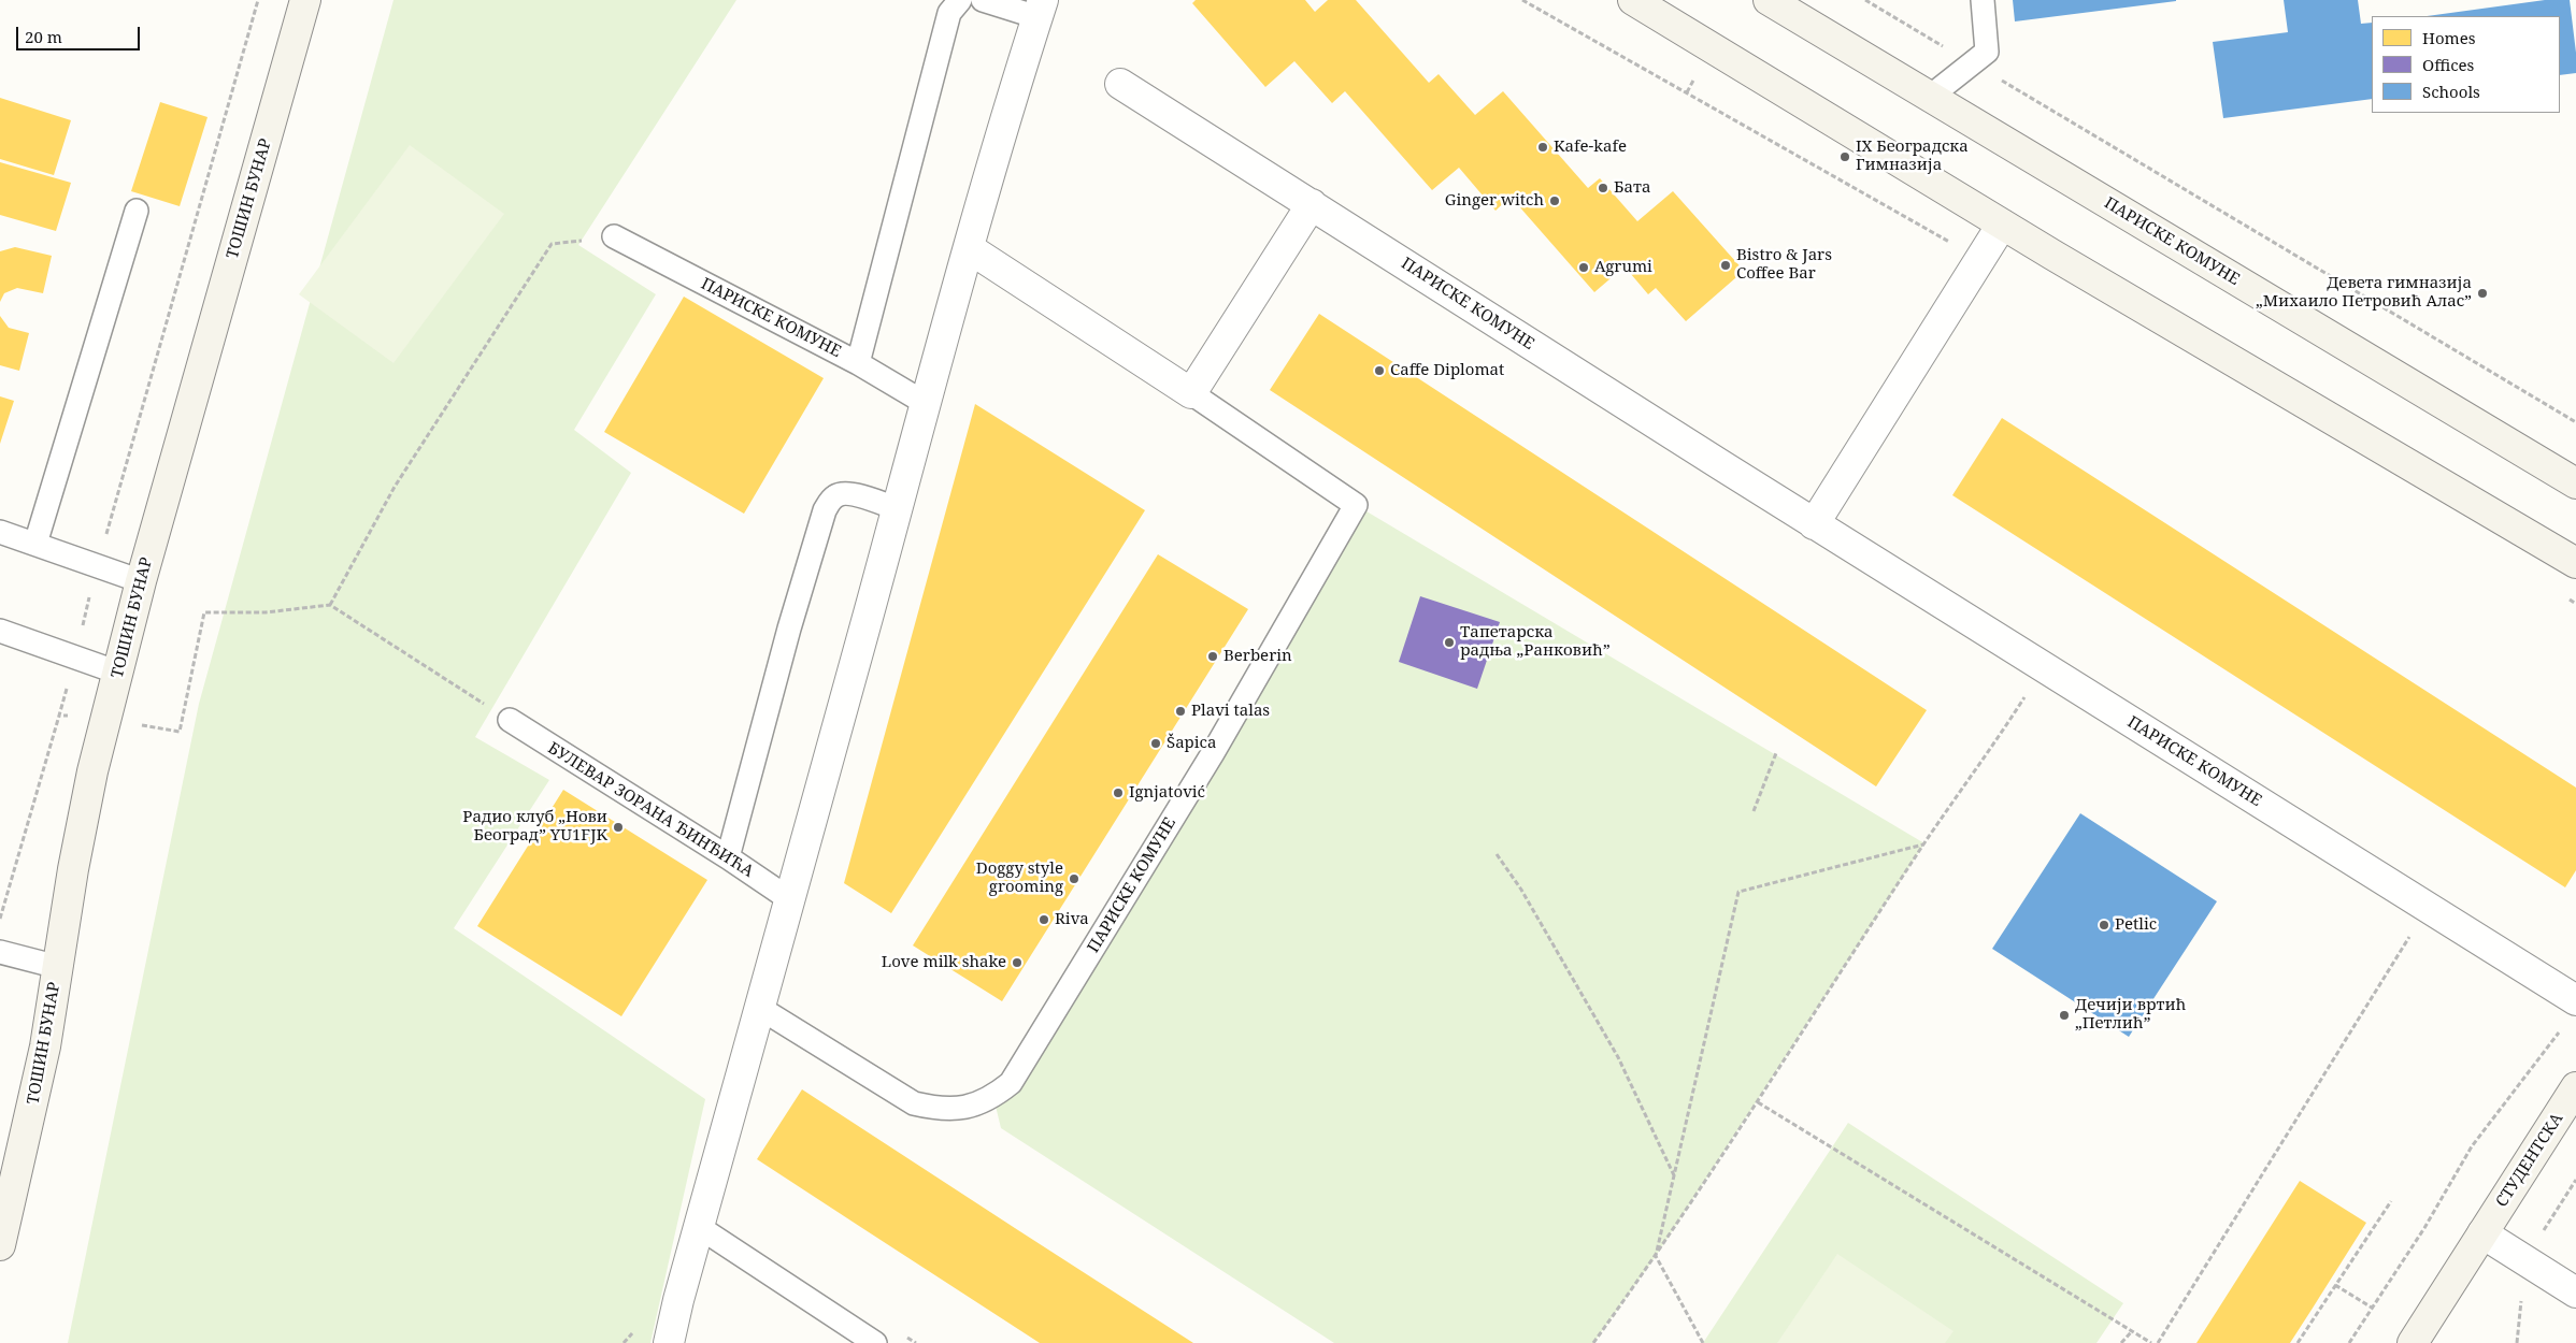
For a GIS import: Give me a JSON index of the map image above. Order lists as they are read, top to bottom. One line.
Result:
{"streets":{"main road":["ТОШИН БУНАР","ПАРИСКЕ КОМУНЕ","СТУДЕНТСКА"],"lane":["БУЛЕВАР ЗОРАНА ЂИНЂИЋА"]},"places":["Kafe-kafe","IX Београдска Гимназија","Бата","Ginger witch","Bistro & Jars Coffee Bar","Agrumi","Девета гимназија „Михаило Петровић Алас”","Caffe Diplomat","Тапетарска радња „Ранковић”","Berberin","Plavi talas","Šapica","Ignjatović","Радио клуб „Нови Београд” YU1FJK","Doggy style grooming","Riva","Petlic","Love milk shake","Дечији вртић „Петлић”"],"legend":["Homes","Offices","Schools"],"scale_bar":"20 m"}
